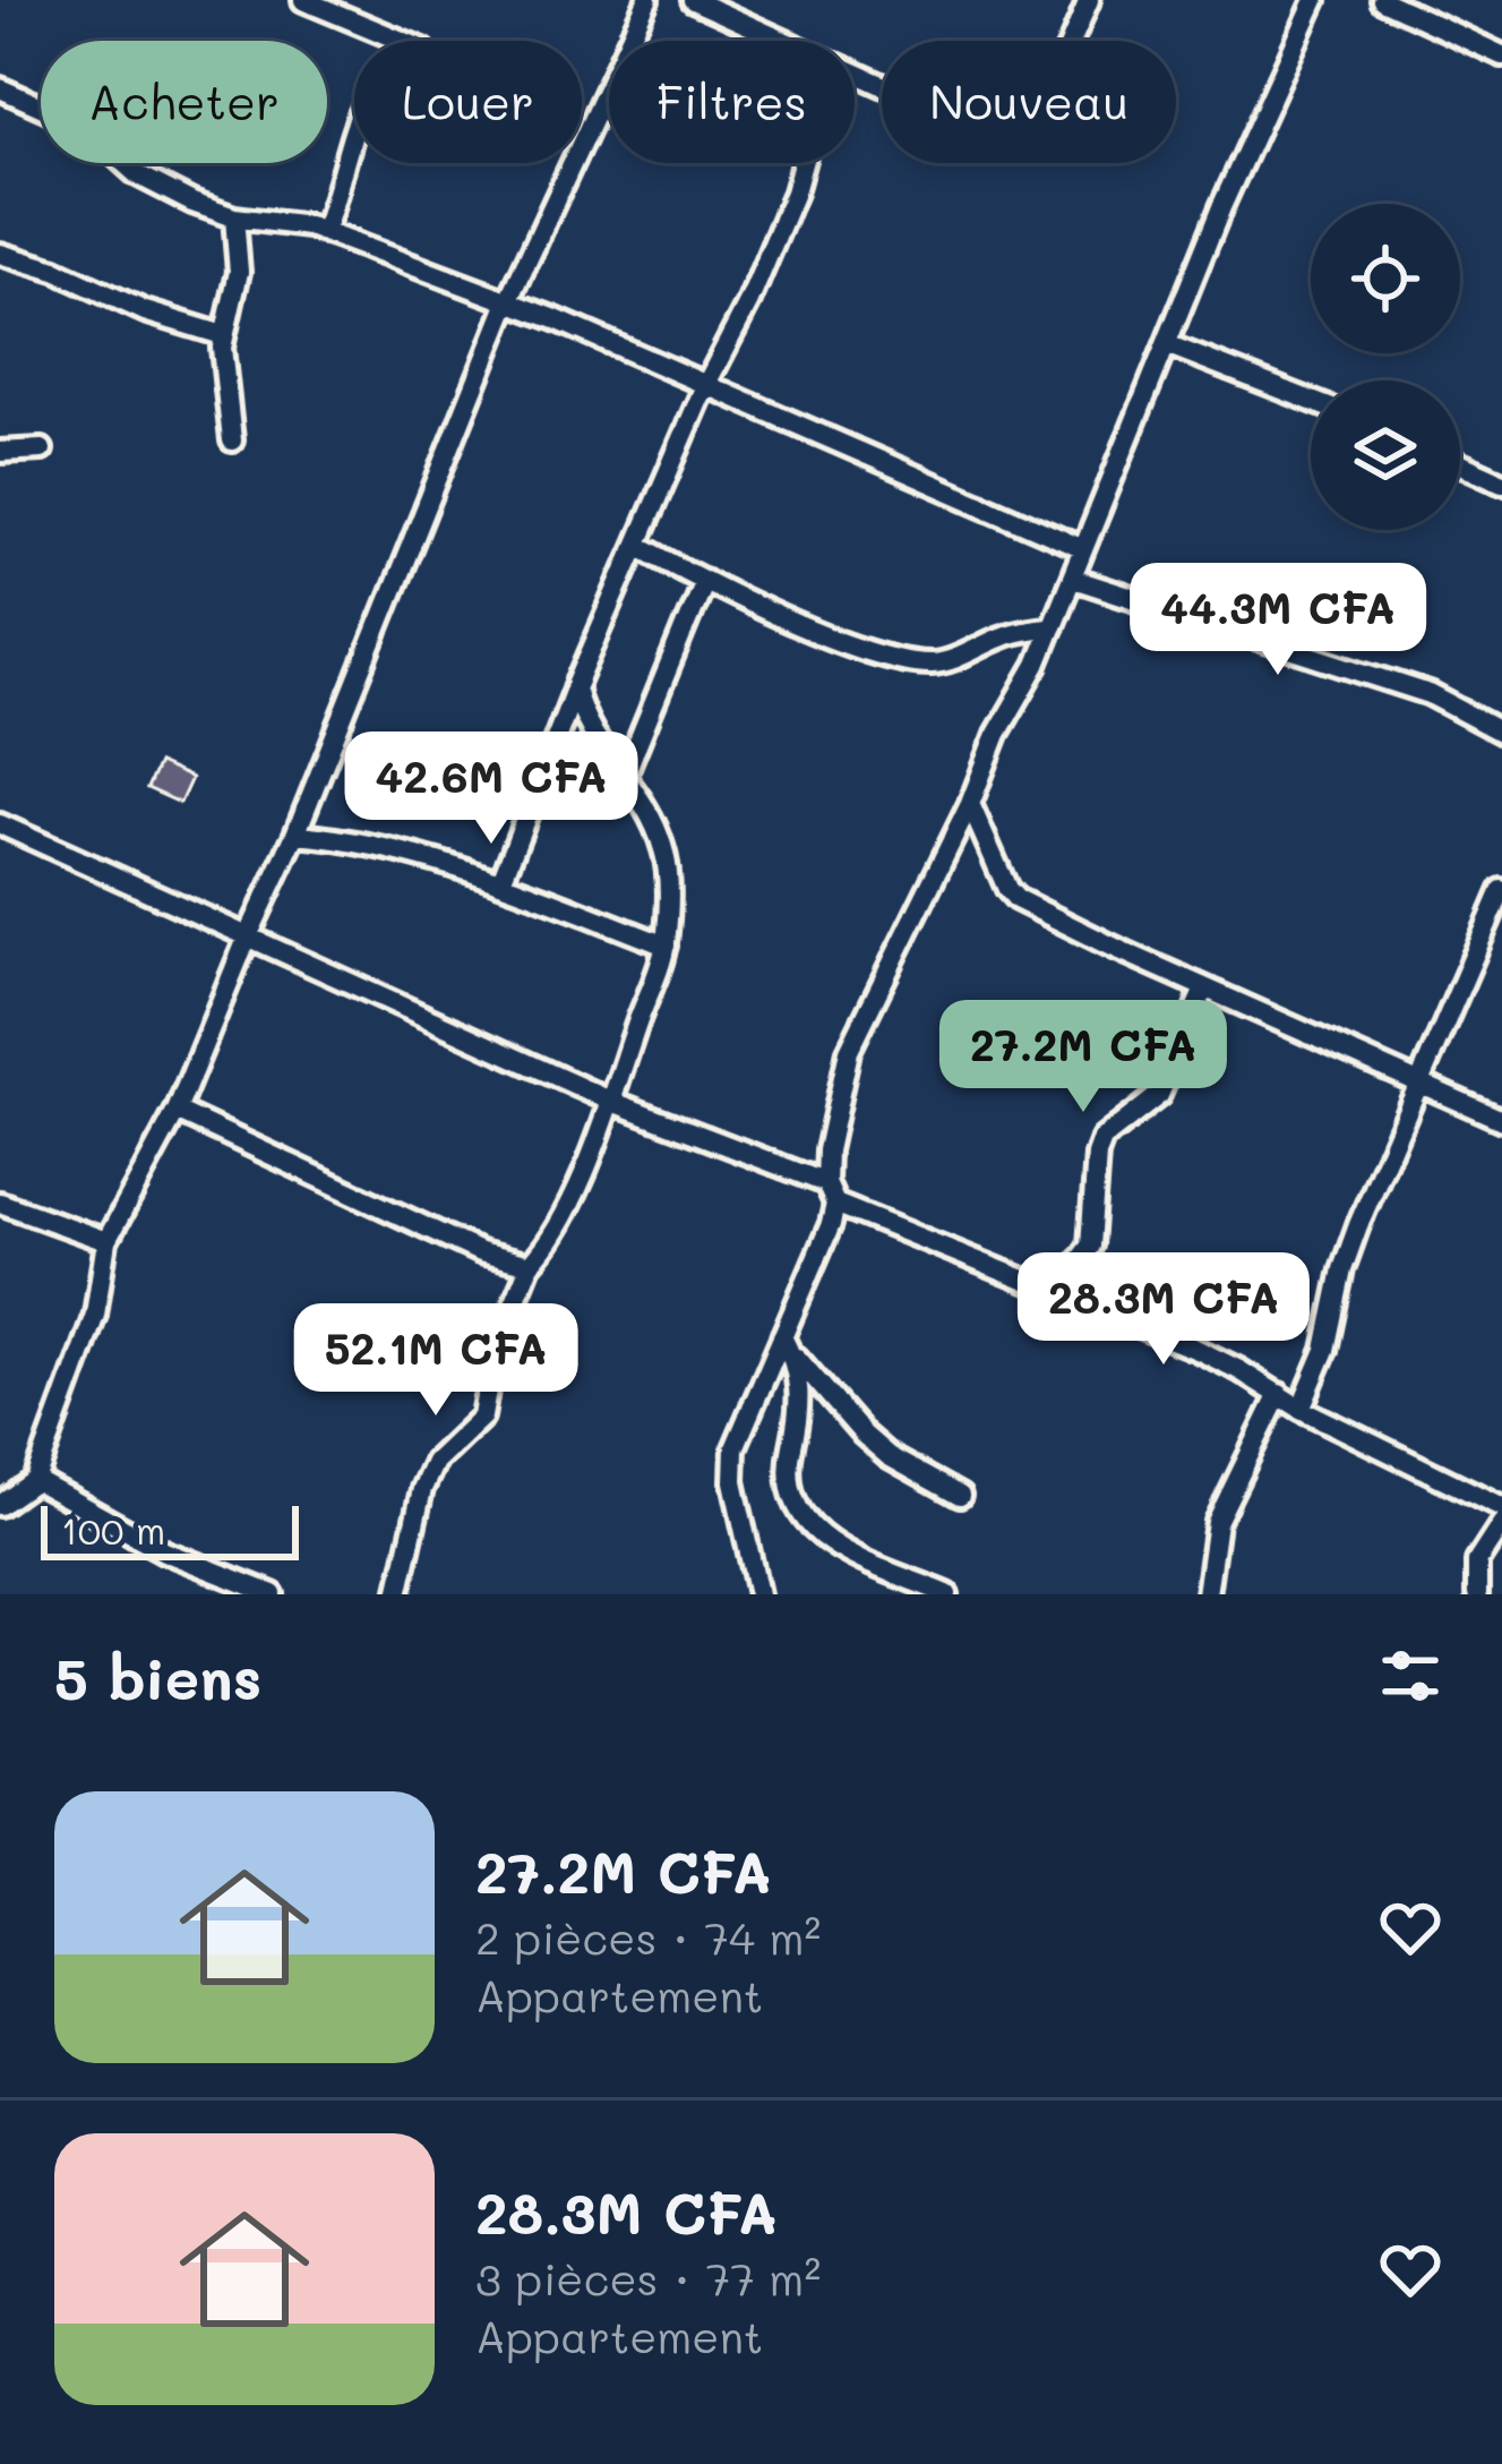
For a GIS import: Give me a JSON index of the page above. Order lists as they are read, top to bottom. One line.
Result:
{"scale_bar":"100 m","page":{"chip":["Acheter","Louer","Filtres","Nouveau"],"price":["44.3M CFA","42.6M CFA","27.2M CFA","28.3M CFA","52.1M CFA"],"scale":"100 m","heading":"5 biens","list":[{"name":"27.2M CFA","note":"2 pièces · 74 m² · Appartement"},{"name":"28.3M CFA","note":"3 pièces · 77 m² · Appartement"}]}}
